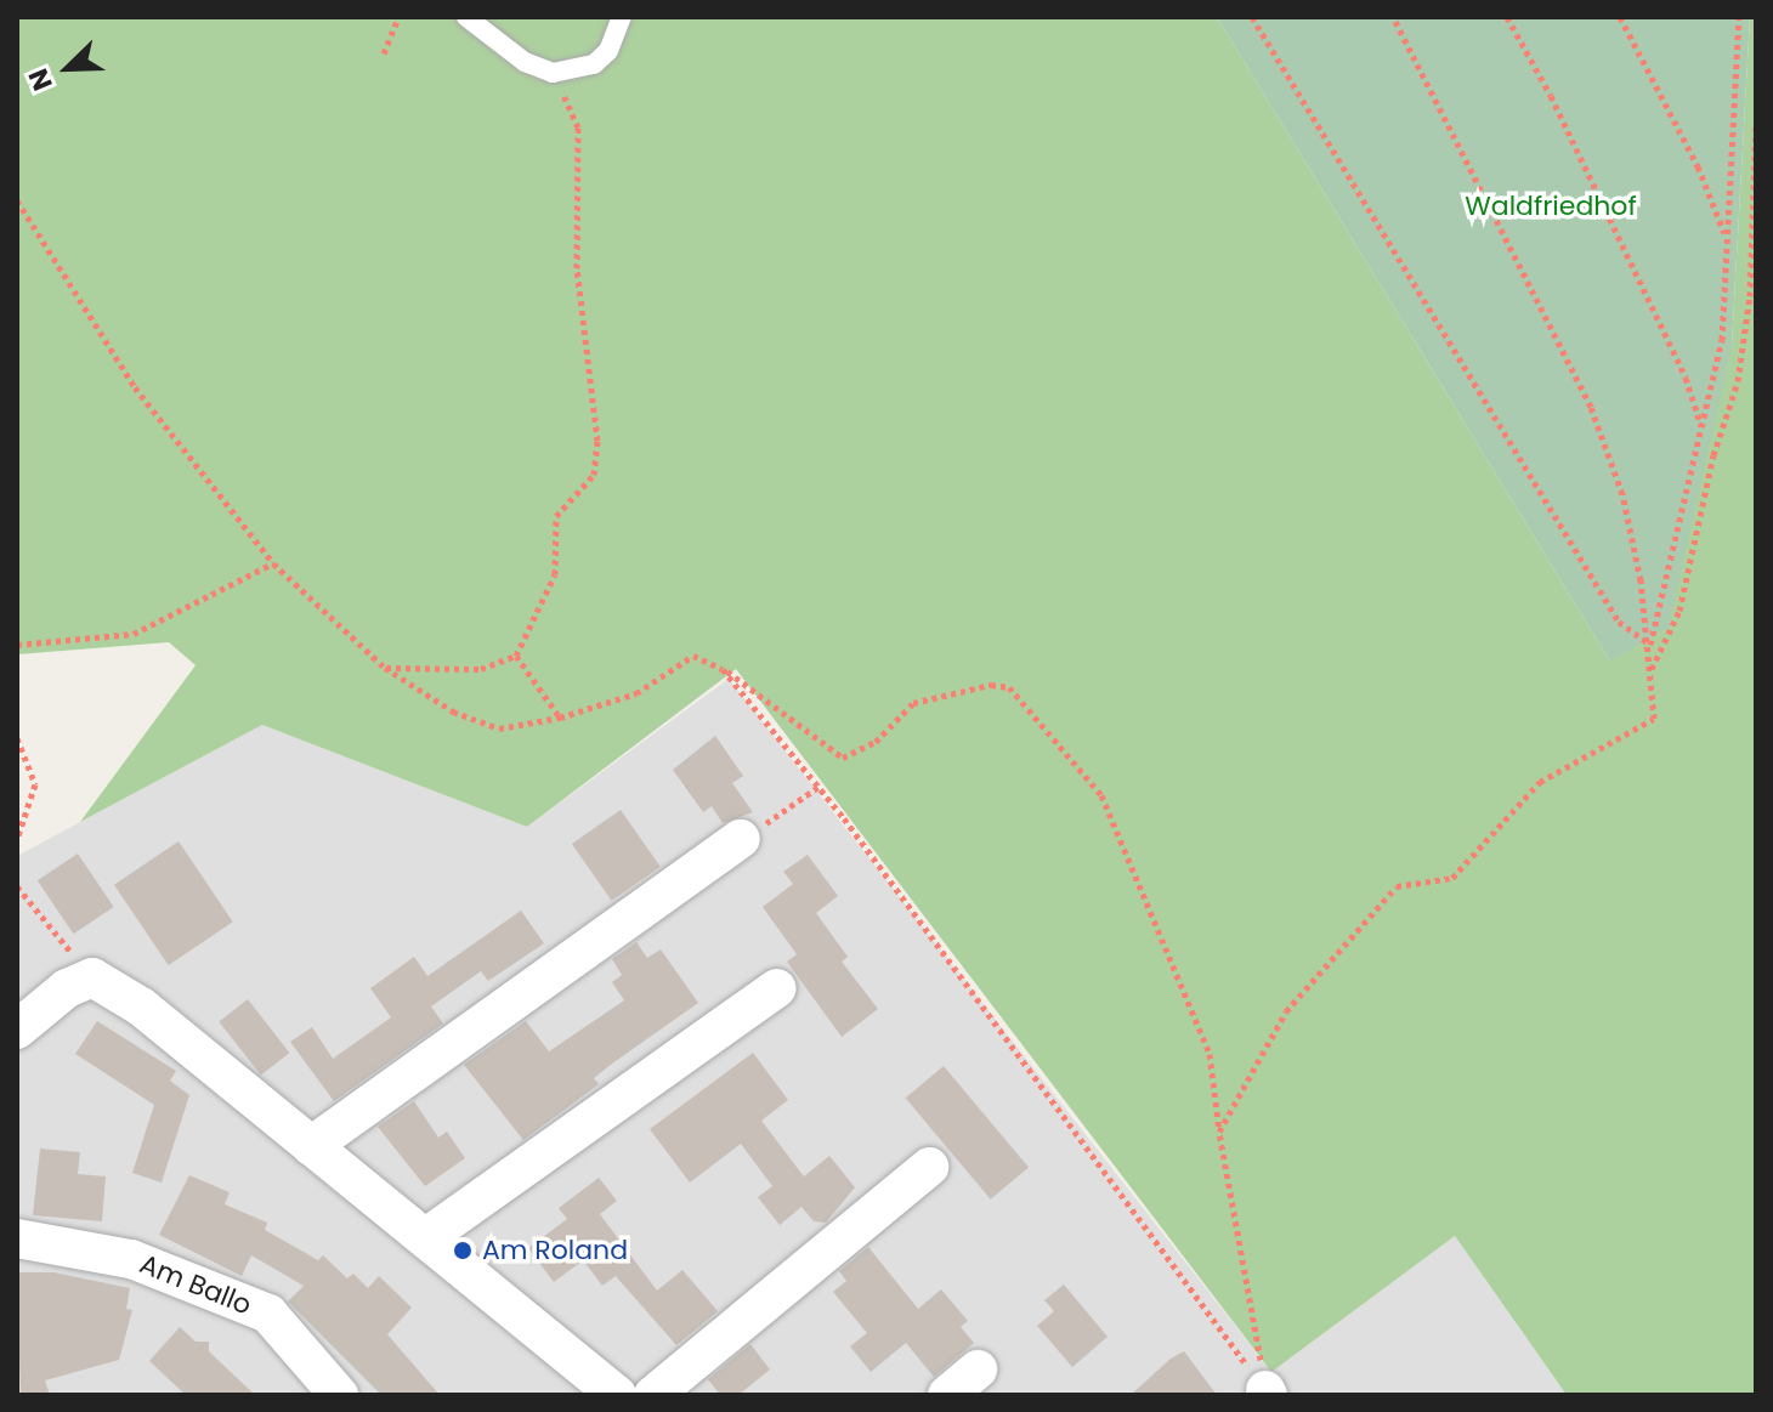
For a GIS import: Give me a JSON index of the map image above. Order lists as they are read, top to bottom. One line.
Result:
{"streets":{"street":["Am Ballo"]},"parks":["Waldfriedhof"],"places":["Am Roland"],"north":"bottom left"}
